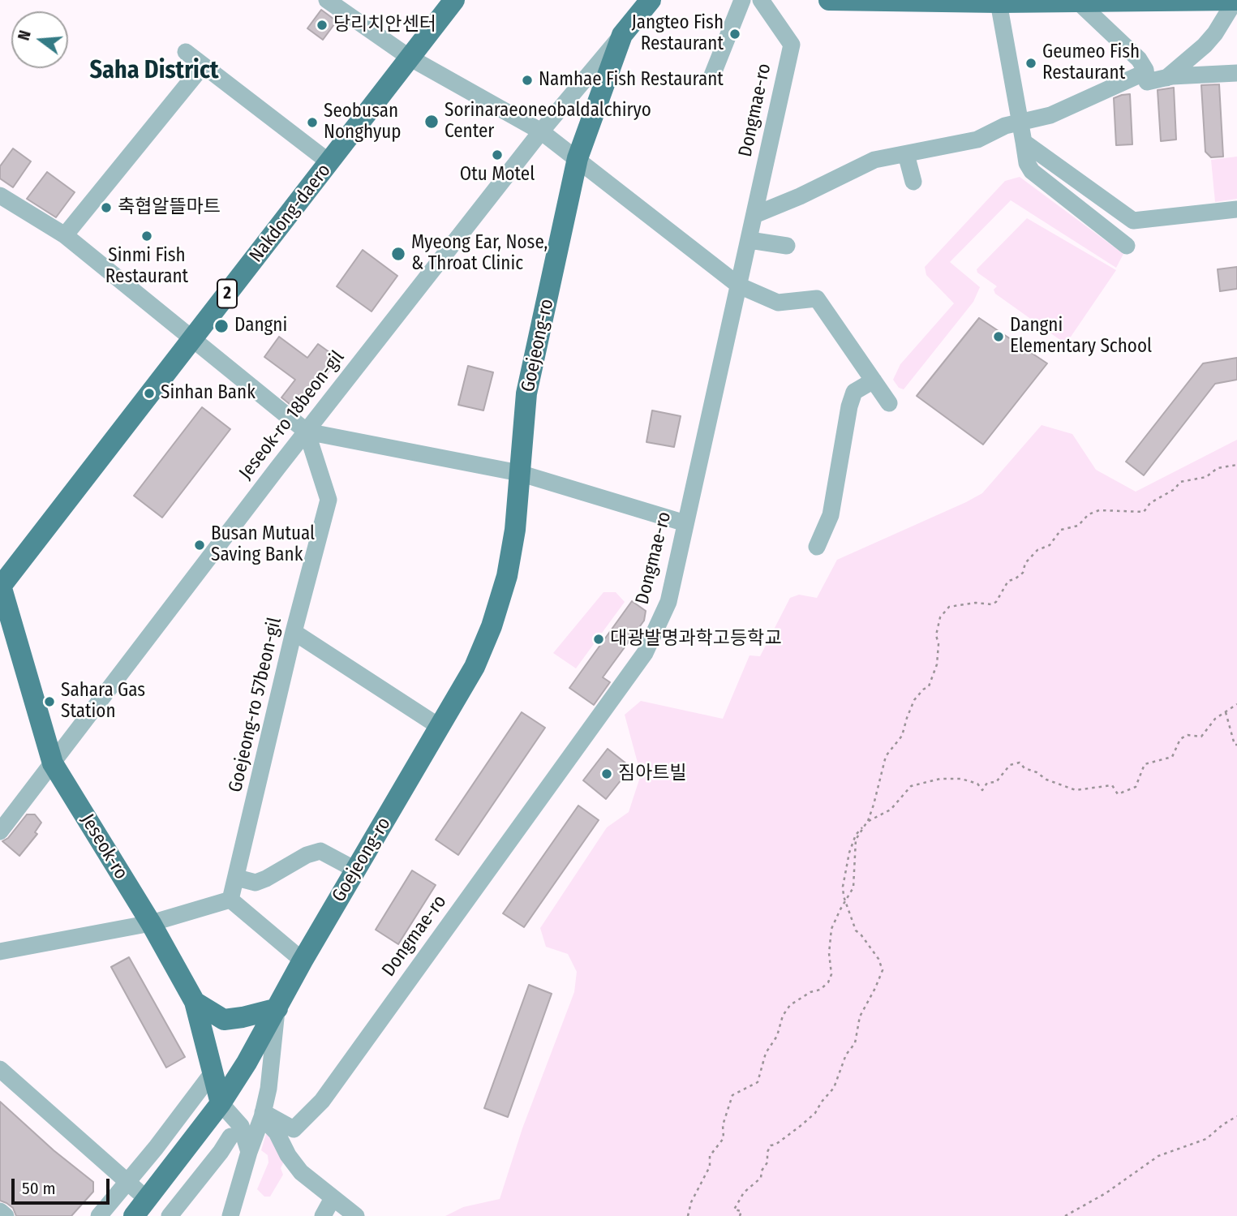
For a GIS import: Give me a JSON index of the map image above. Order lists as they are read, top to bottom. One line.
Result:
{"streets":{"main road":["Nakdong-daero","2","Goejeong-ro","Jeseok-ro"],"street":["Dongmae-ro","Jeseok-ro 18beon-gil","Goejeong-ro 57beon-gil"]},"crossings":[["Nakdong-daero","Jeseok-ro"],["Goejeong-ro","Jeseok-ro 18beon-gil"],["Goejeong-ro","Jeseok-ro"],["Jeseok-ro 18beon-gil","Goejeong-ro 57beon-gil"],["Jeseok-ro 18beon-gil","Jeseok-ro"]],"districts":["Saha District"],"places":["당리치안센터","Jangteo Fish Restaurant","Geumeo Fish Restaurant","Namhae Fish Restaurant","Sorinaraeoneobaldalchiryo Center","Seobusan Nonghyup","Otu Motel","축협알뜰마트","Sinmi Fish Restaurant","Myeong Ear, Nose, & Throat Clinic","Dangni","Dangni Elementary School","Sinhan Bank","Busan Mutual Saving Bank","대광발명과학고등학교","Sahara Gas Station","짐아트빌"],"scale_bar":"50 m","north":"left"}
